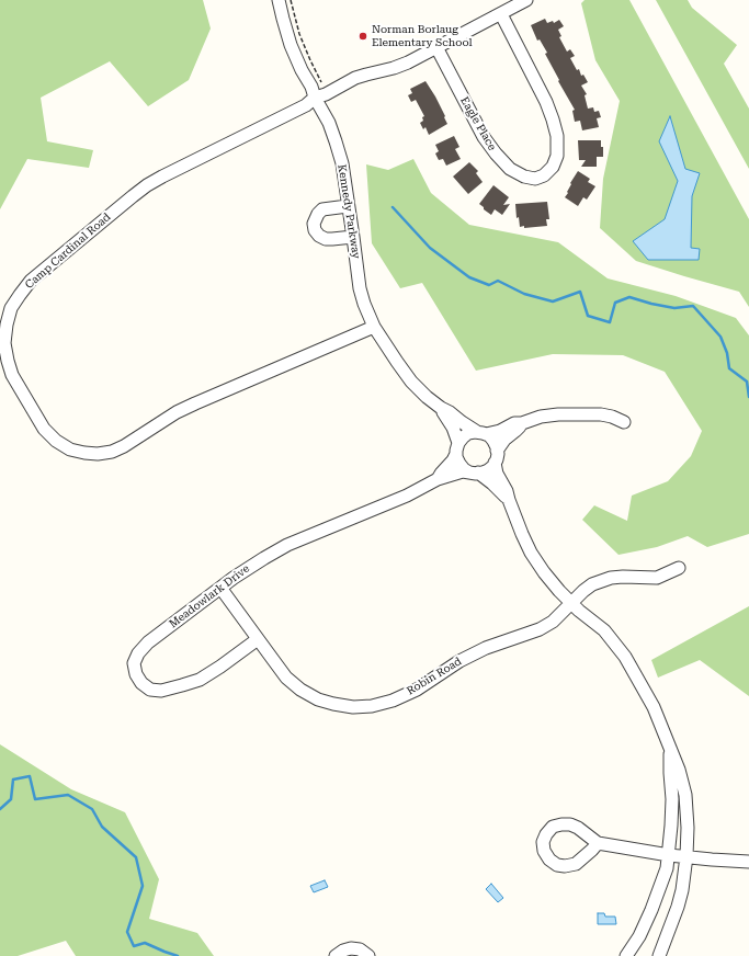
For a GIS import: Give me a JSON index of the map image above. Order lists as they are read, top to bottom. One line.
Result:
{"streets":{"street":["Eagle Place","Kennedy Parkway","Camp Cardinal Road","Meadowlark Drive","Robin Road"]},"crossings":[["Eagle Place","Camp Cardinal Road"],["Kennedy Parkway","Camp Cardinal Road"],["Kennedy Parkway","Meadowlark Drive"],["Meadowlark Drive","Robin Road"]],"places":["Norman Borlaug Elementary School"]}
